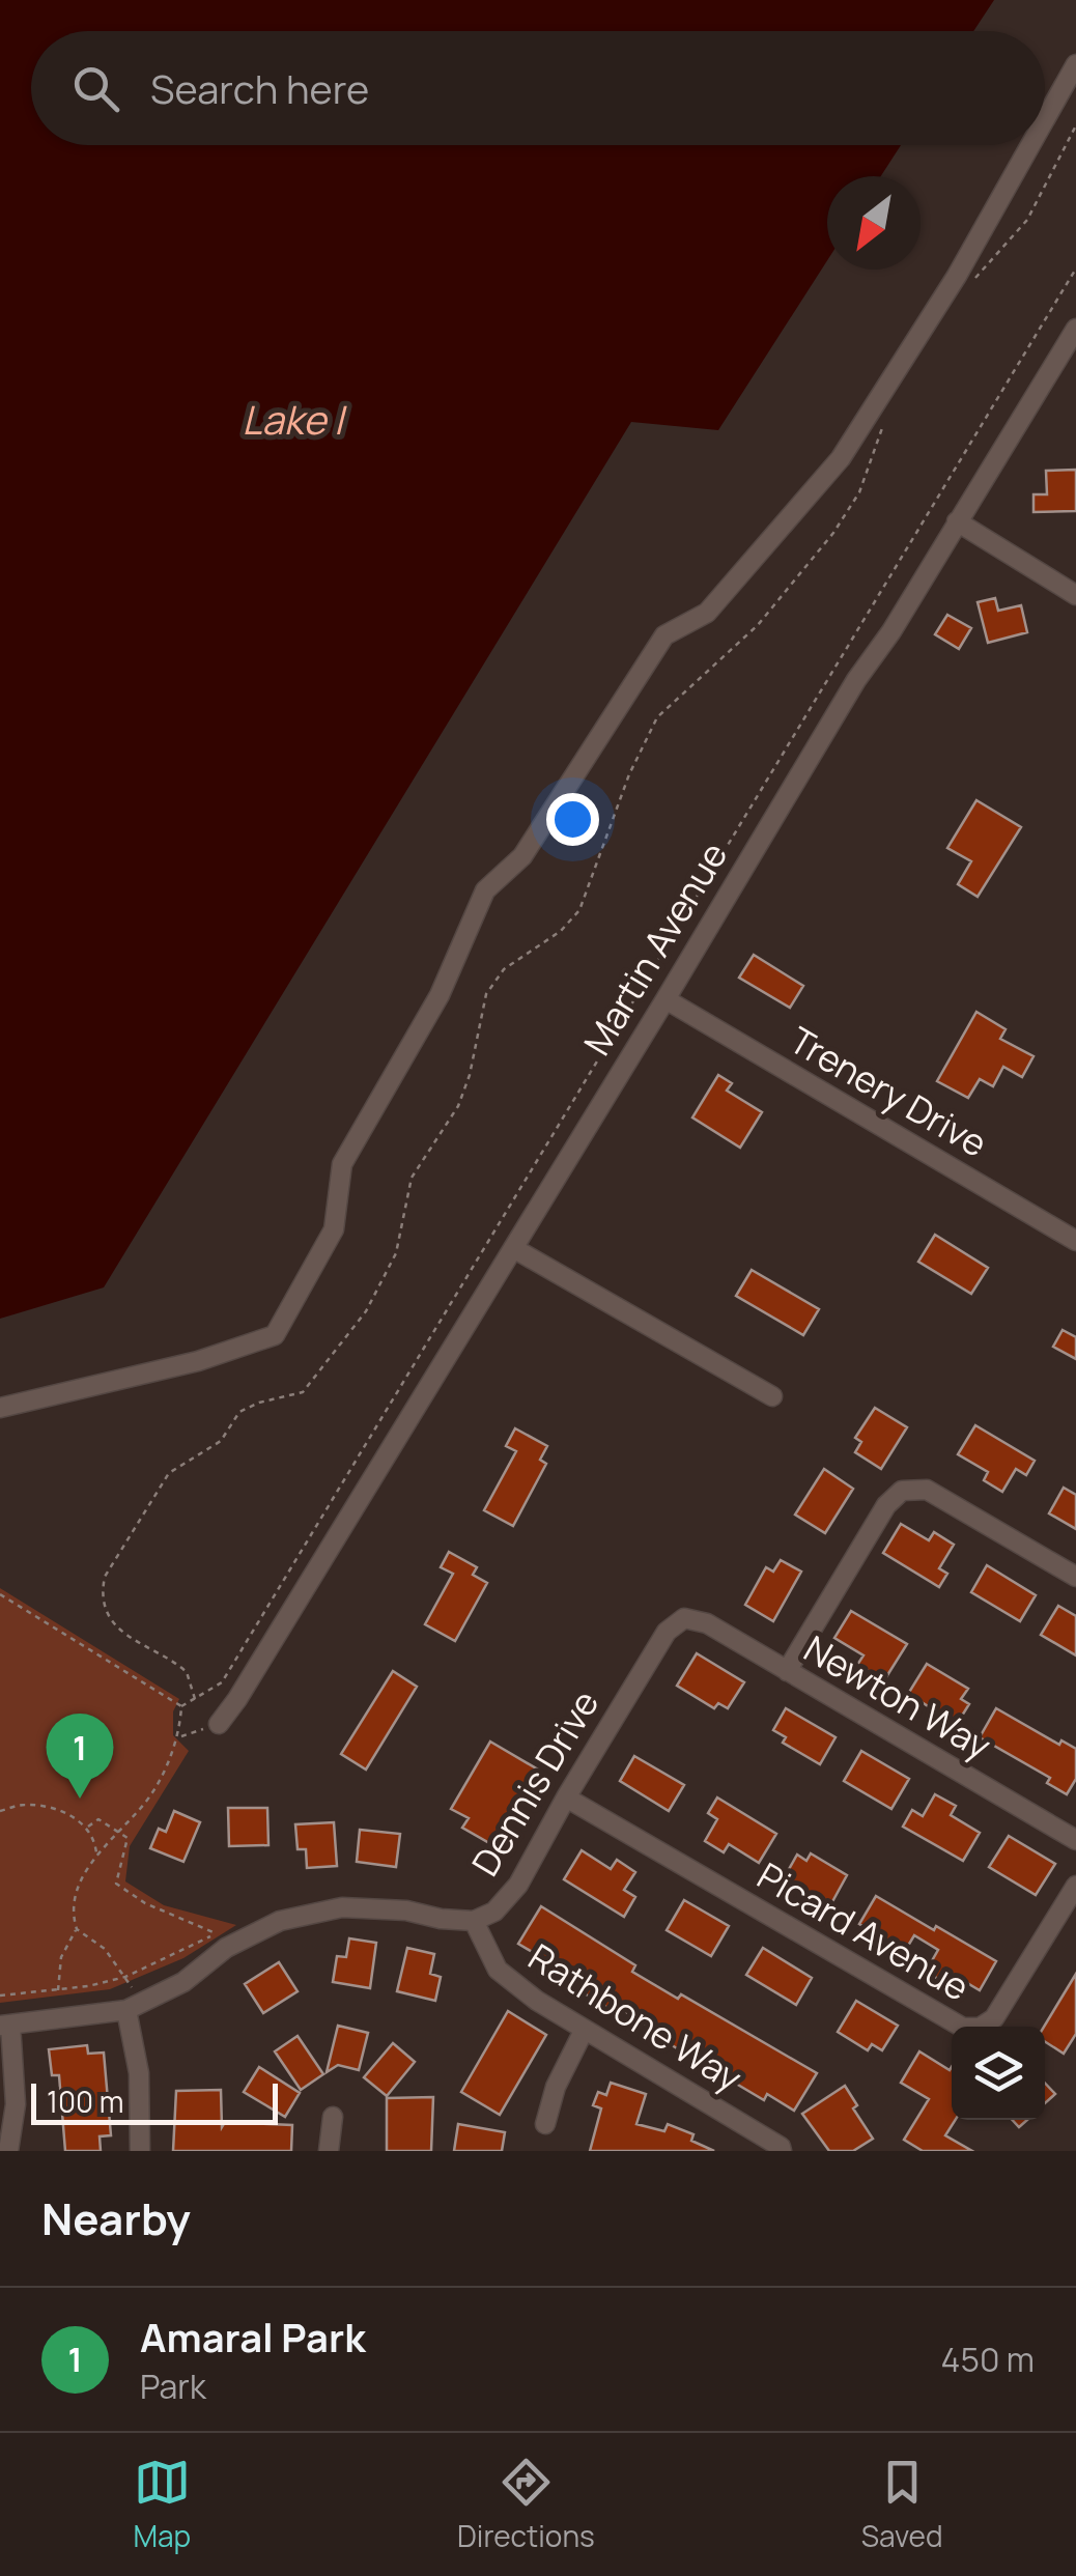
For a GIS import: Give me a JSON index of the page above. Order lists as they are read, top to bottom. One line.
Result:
{"streets":{"street":["Martin Avenue","Trenery Drive","Newton Way","Dennis Drive","Picard Avenue","Rathbone Way"]},"crossings":[["Martin Avenue","Trenery Drive"],["Newton Way","Dennis Drive"],["Dennis Drive","Picard Avenue"],["Dennis Drive","Rathbone Way"]],"water":["Lake I"],"scale_bar":"100 m","north":"bottom left","page":{"search":"Search here","pins":"1","scale":"100 m","heading":"Nearby","list":[{"mark":"1","name":"Amaral Park","note":"Park","value":"450 m"}],"nav":["Map","Directions","Saved"]}}
